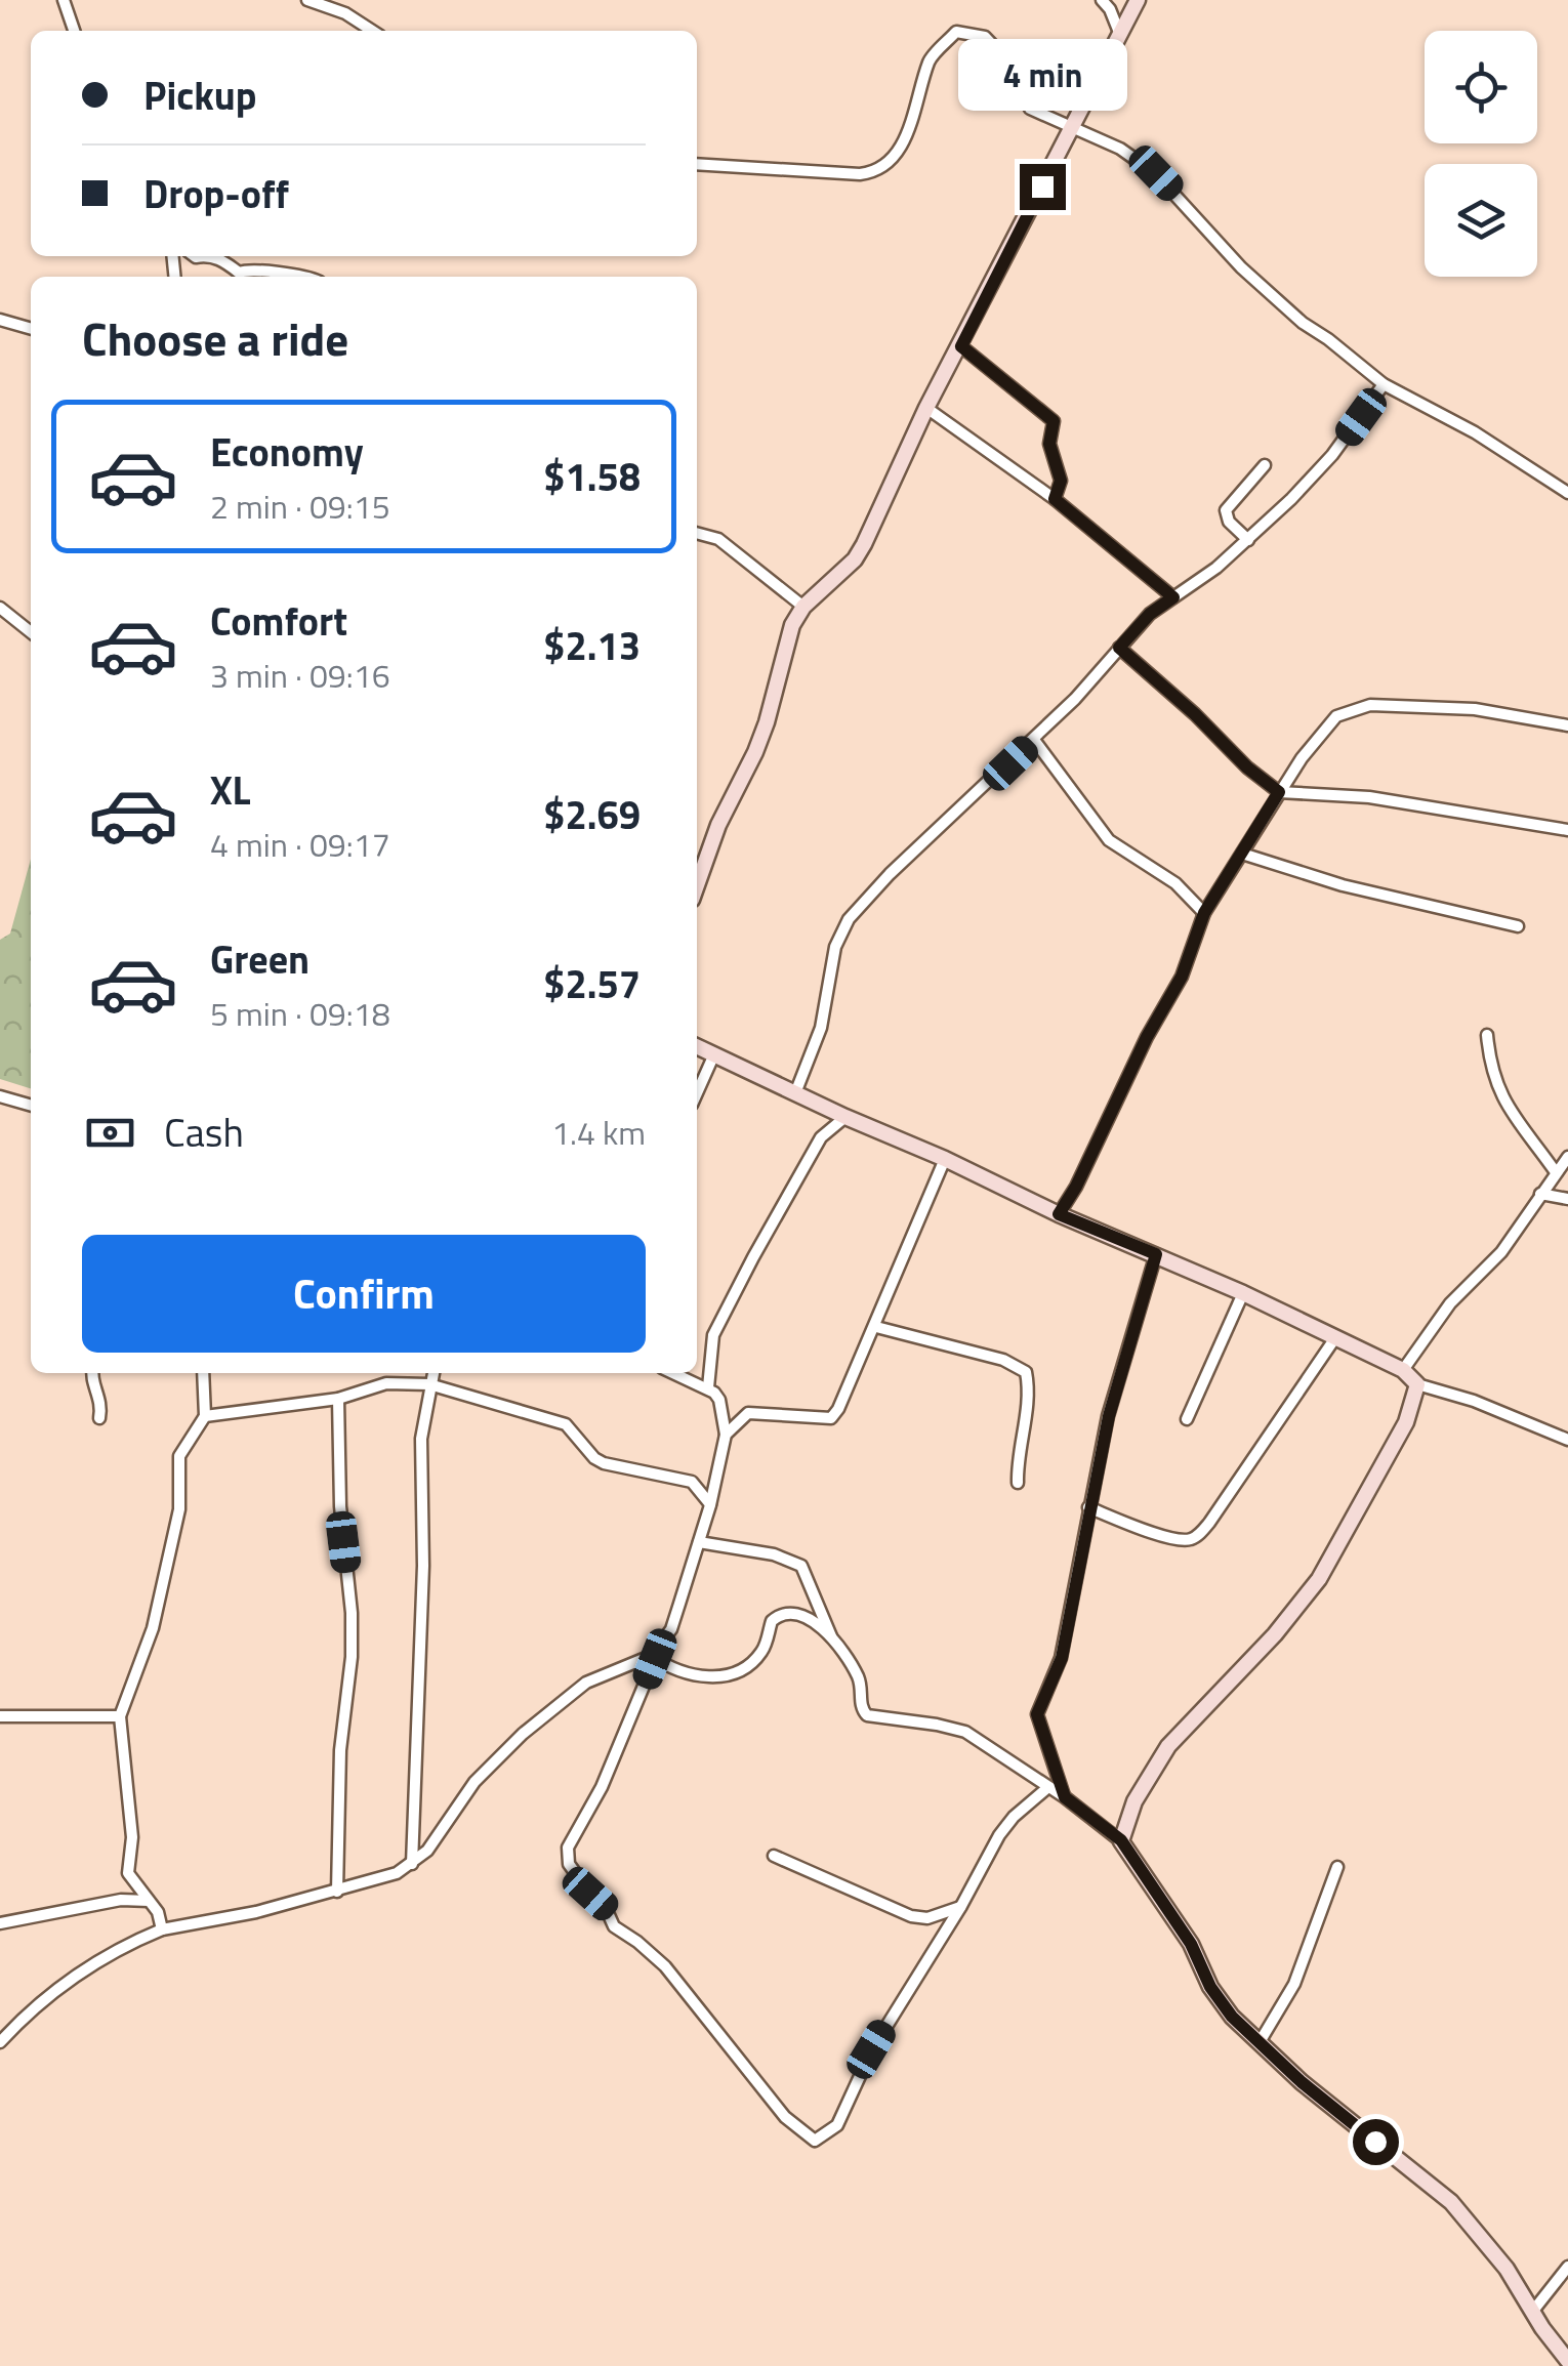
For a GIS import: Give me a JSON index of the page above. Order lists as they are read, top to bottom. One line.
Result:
{"page":{"banner":["Pickup","Drop-off"],"bubble":"4 min","heading":"Choose a ride","list":[{"name":"Economy","note":"2 min · 09:15","value":"$1.58"},{"name":"Comfort","note":"3 min · 09:16","value":"$2.13"},{"name":"XL","note":"4 min · 09:17","value":"$2.69"},{"name":"Green","note":"5 min · 09:18","value":"$2.57"}],"pay":["Cash","1.4 km"],"buttons":"Confirm"}}
